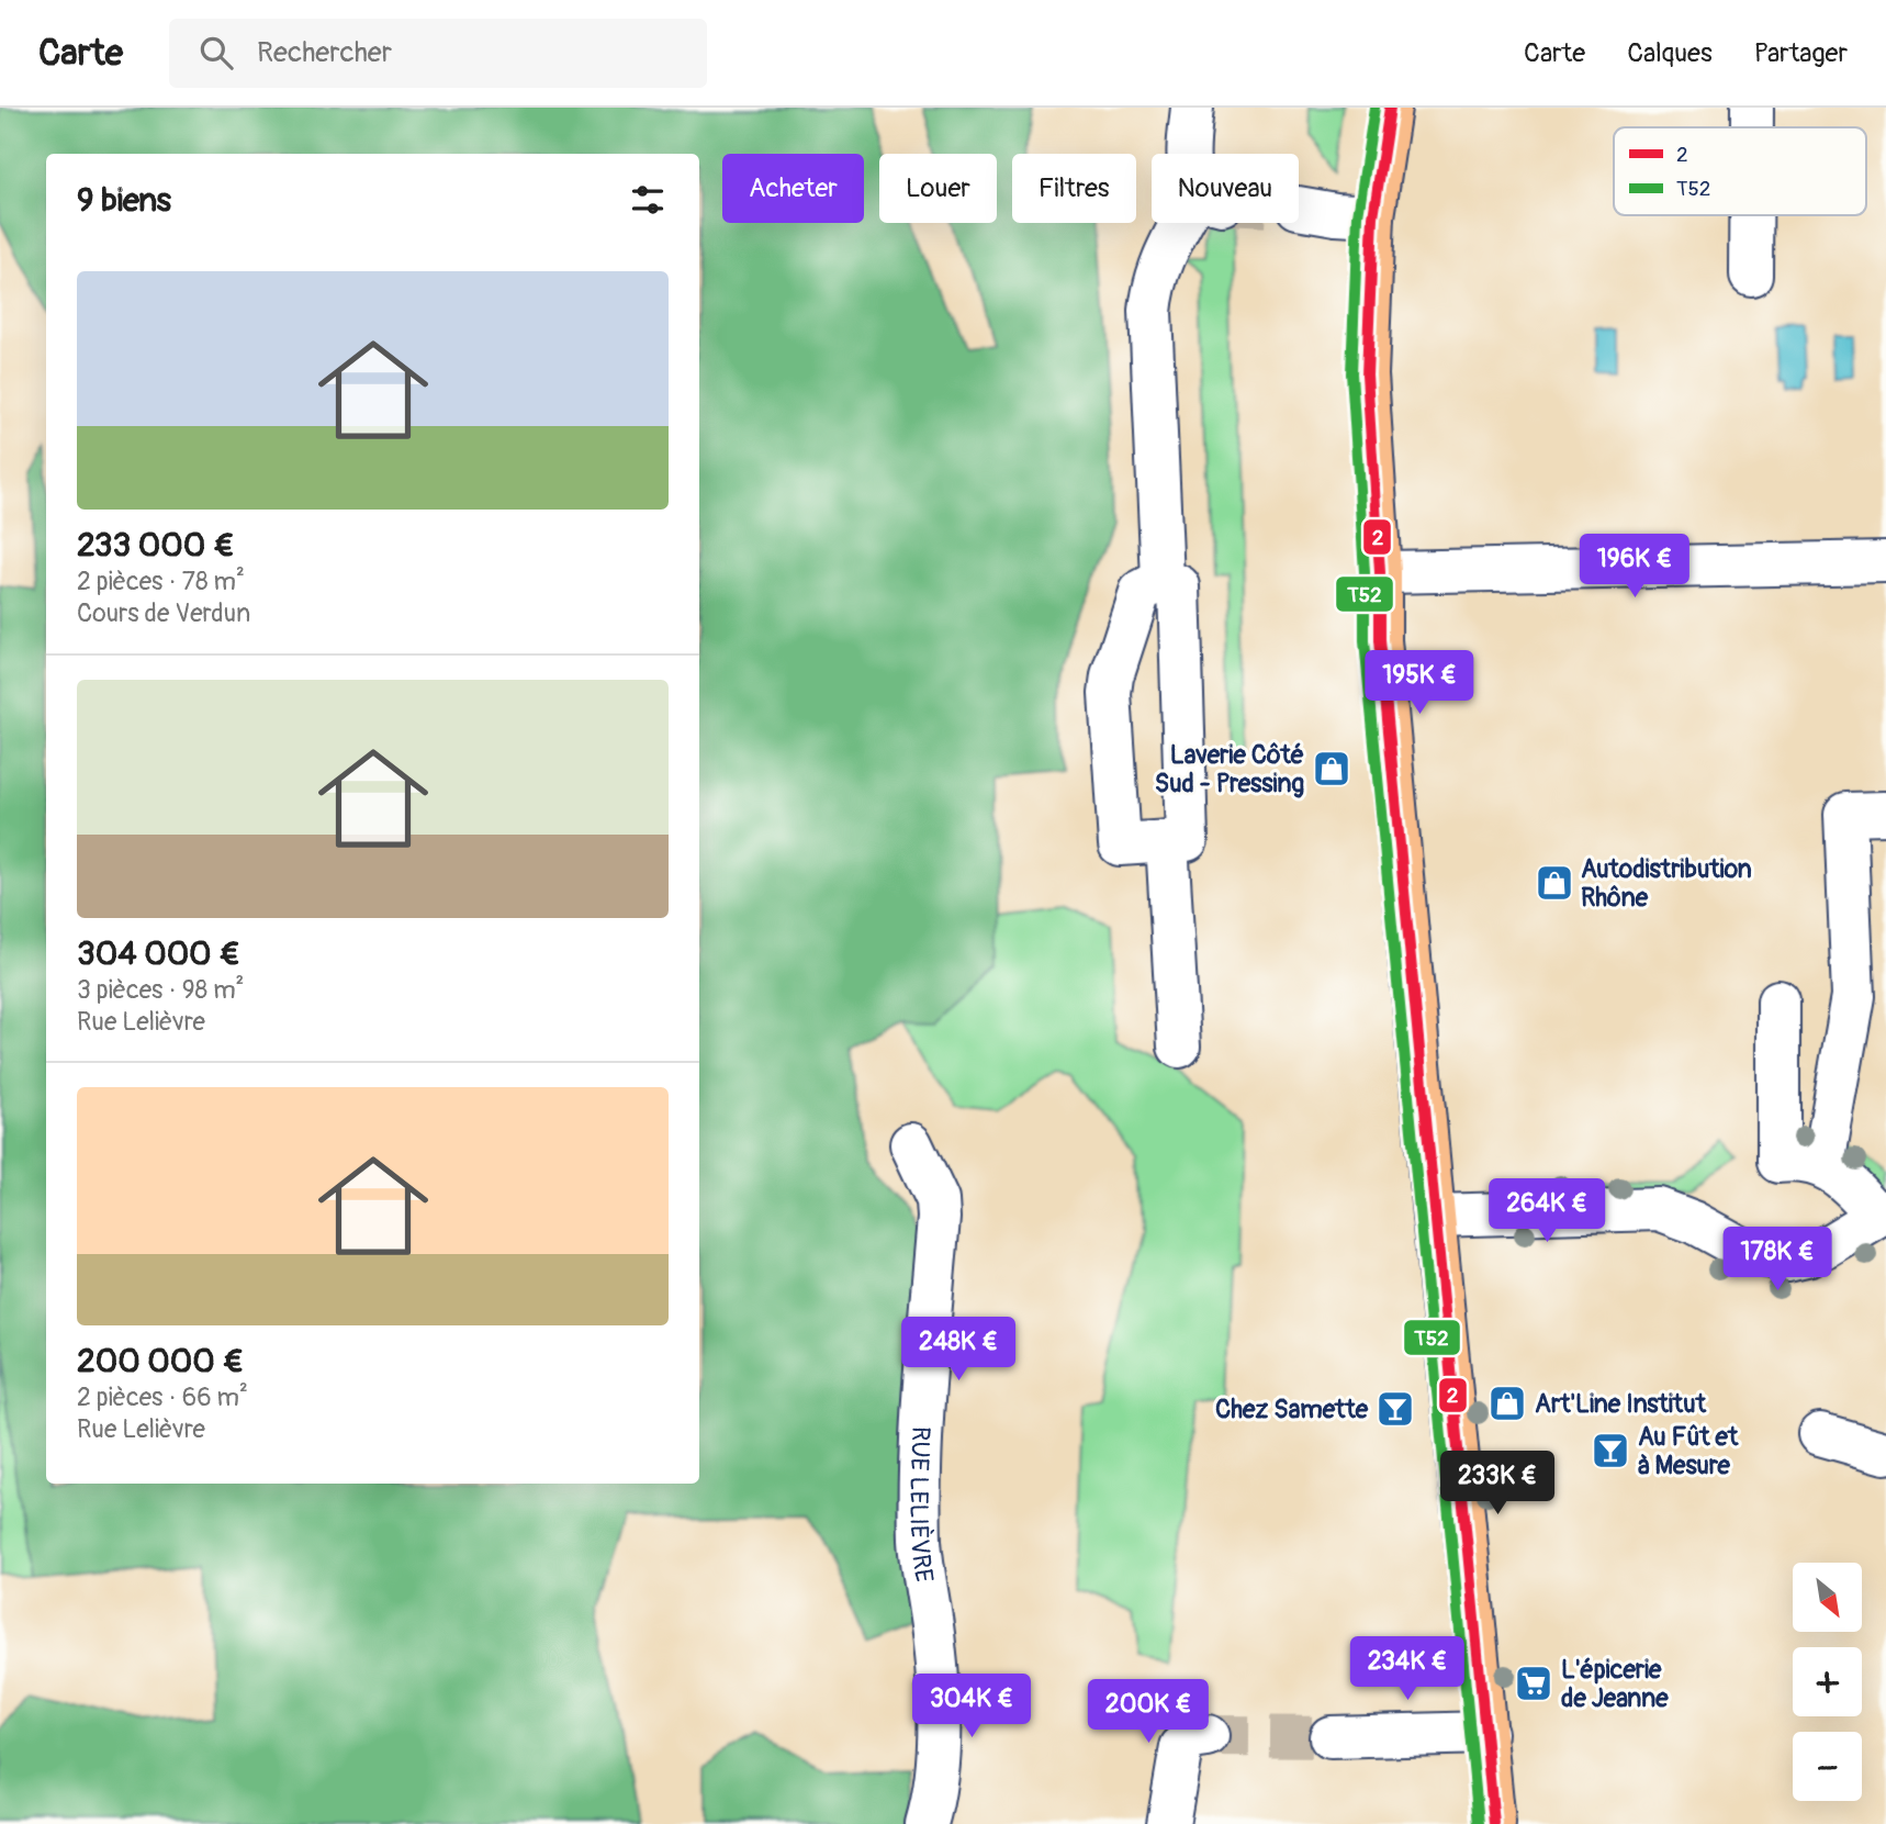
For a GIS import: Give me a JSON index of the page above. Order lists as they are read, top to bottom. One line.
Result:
{"streets":{"street":["RUE LELIÈVRE"]},"places":{"shop":["Laverie Côté Sud - Pressing","Autodistribution Rhône","Art'Line Institut"],"bar":["Chez Samette","Au Fût et à Mesure"],"supermarket":["L'épicerie de Jeanne"]},"lines":["transit line 2","transit line T52"],"legend":["2","T52"],"north":"bottom right","page":{"header":"Carte","search":"Rechercher","nav":["Carte","Calques","Partager"],"chip":["Acheter","Louer","Filtres","Nouveau"],"heading":"9 biens","list":[{"name":"233 000 €","note":"2 pièces · 78 m² · Cours de Verdun"},{"name":"304 000 €","note":"3 pièces · 98 m² · Rue Lelièvre"},{"name":"200 000 €","note":"2 pièces · 66 m² · Rue Lelièvre"}],"price":["196K €","195K €","264K €","178K €","248K €","233K €","234K €","304K €","200K €"],"map_buttons":["+","−"]}}
